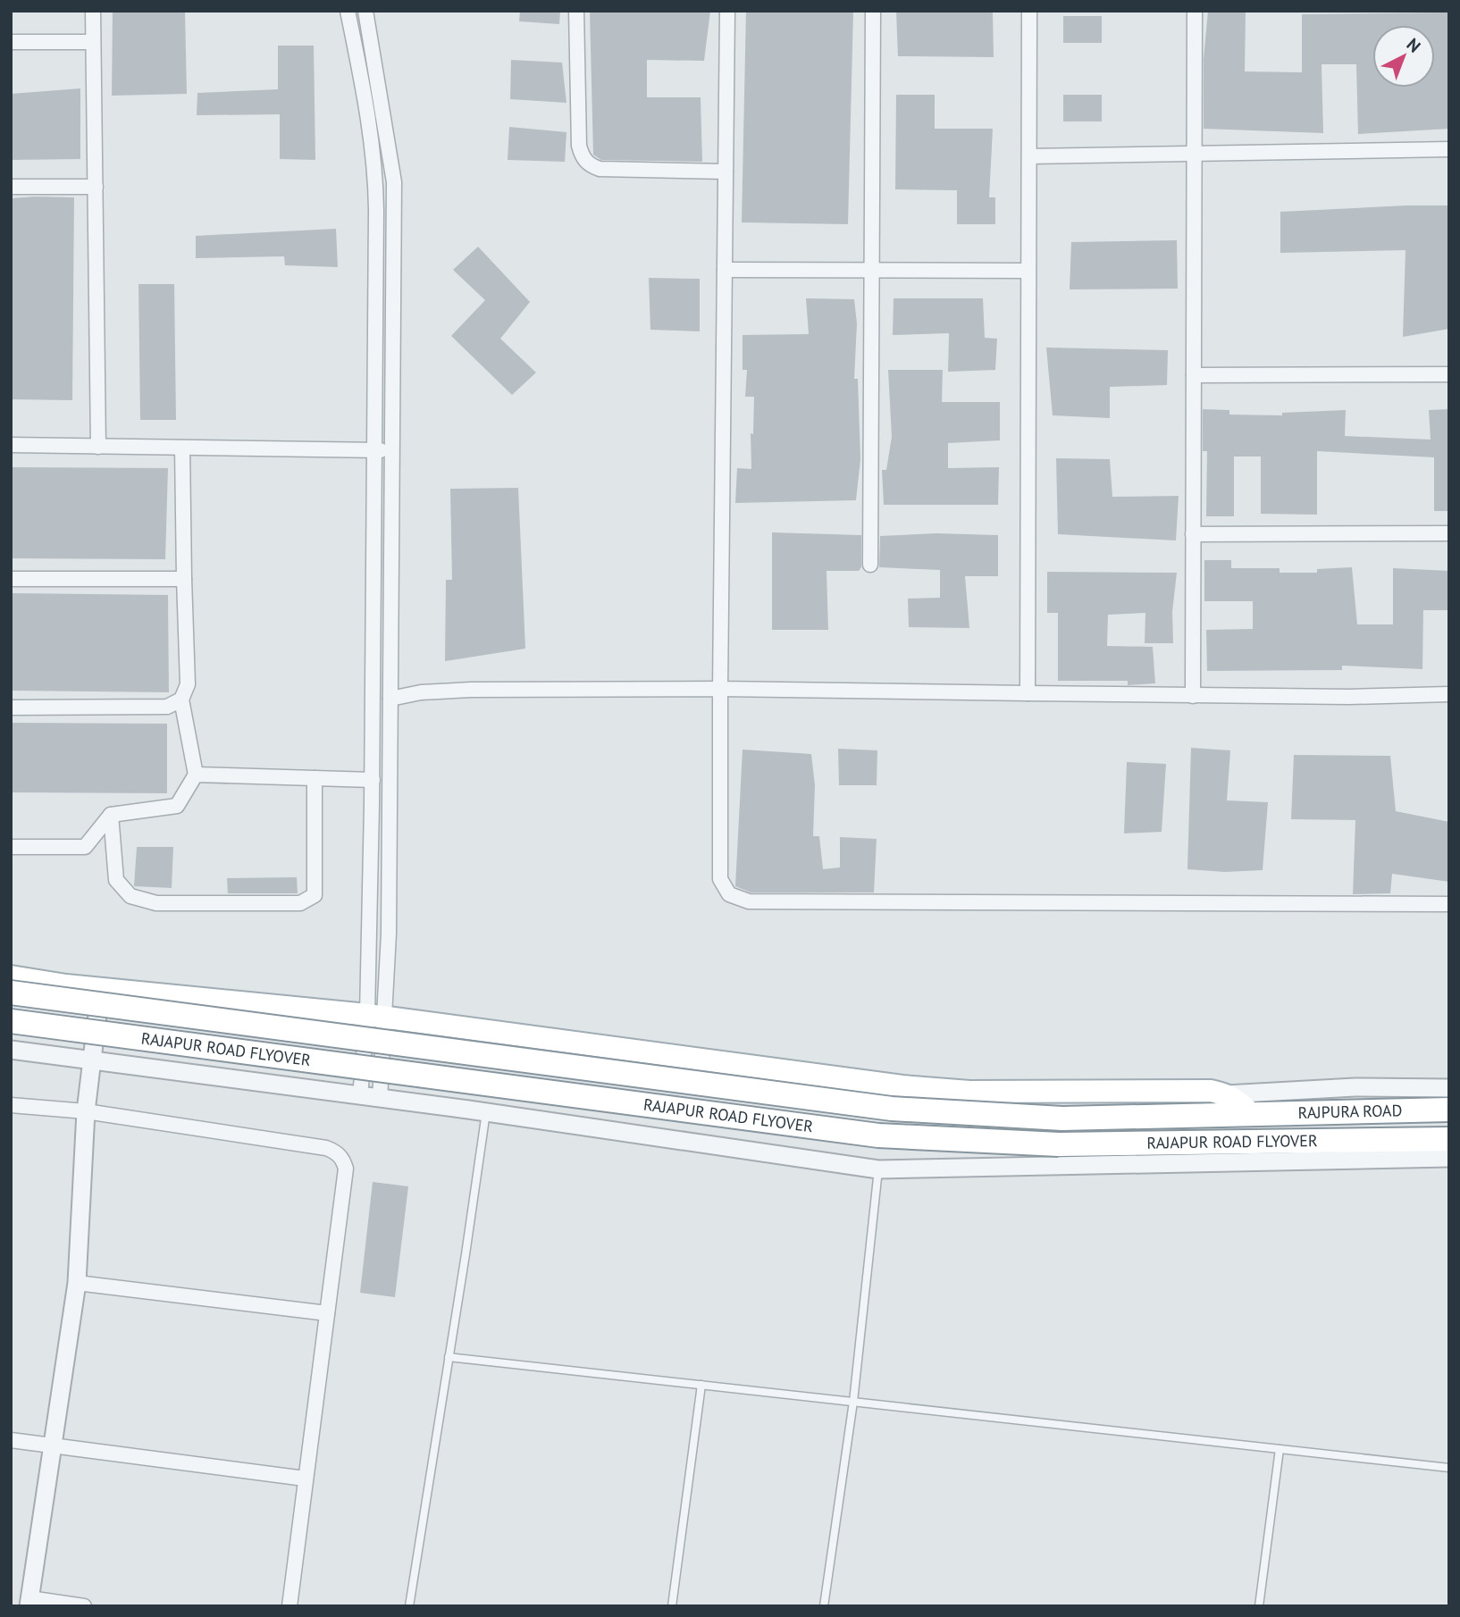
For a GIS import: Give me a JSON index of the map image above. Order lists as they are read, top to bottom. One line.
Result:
{"streets":{"highway":["RAJAPUR ROAD FLYOVER","RAJPURA ROAD"]},"crossings":[["RAJAPUR ROAD FLYOVER","RAJPURA ROAD"]],"north":"top right"}
